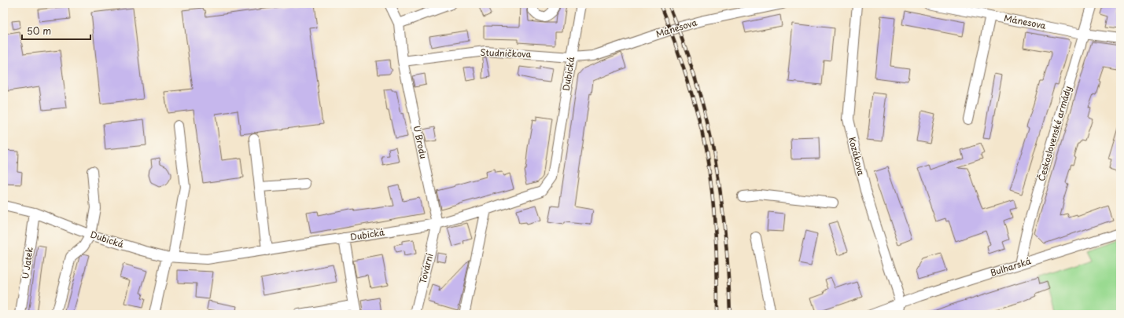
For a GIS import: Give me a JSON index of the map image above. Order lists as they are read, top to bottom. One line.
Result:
{"streets":{"street":["Mánesova","Studničkova","Dubická","Československé armády","U Brodu","Kozákova","U Jatek","Bulharská","Tovární"]},"crossings":[["Mánesova","Studničkova"],["Mánesova","Dubická"],["Mánesova","Československé armády"],["Studničkova","Dubická"],["Studničkova","U Brodu"],["Dubická","U Brodu"],["Dubická","U Jatek"],["Dubická","Tovární"],["Československé armády","Bulharská"],["U Brodu","Tovární"],["Kozákova","Bulharská"]],"scale_bar":"50 m"}
